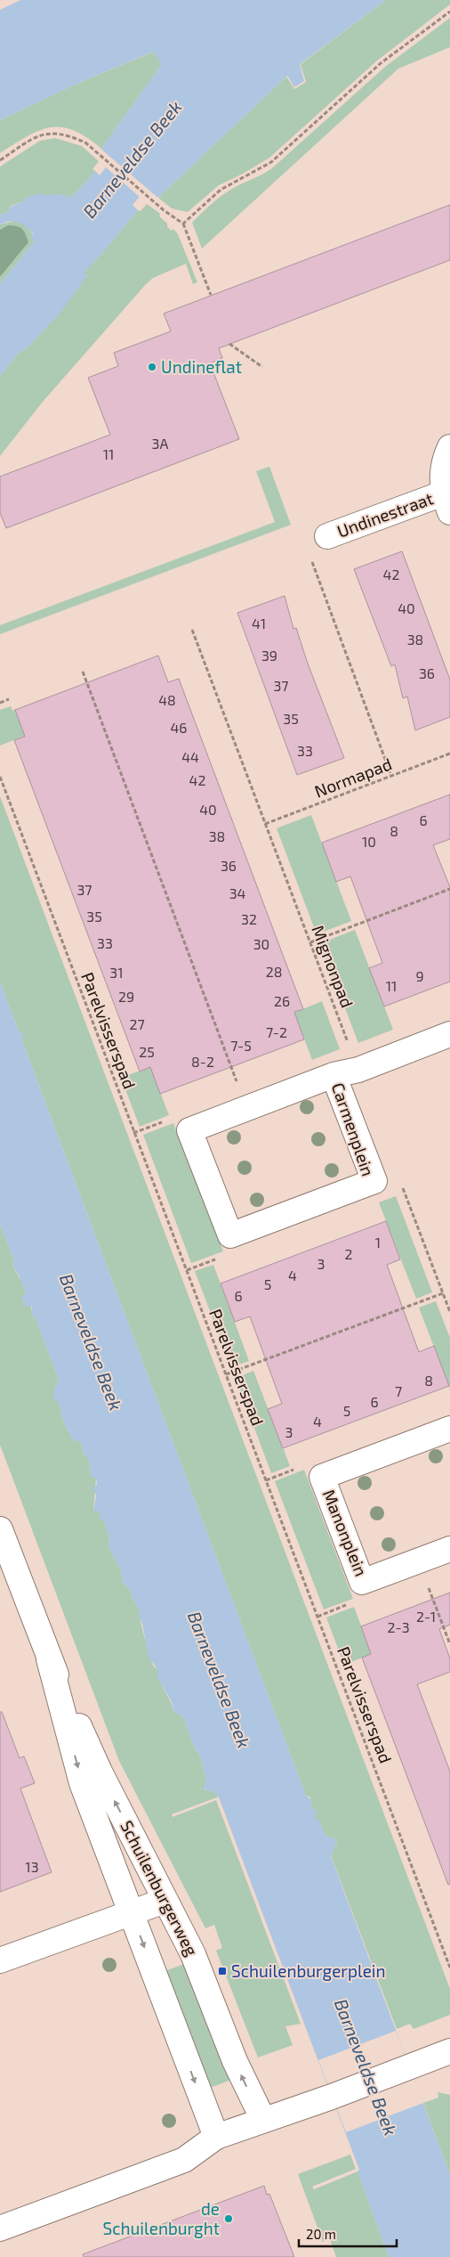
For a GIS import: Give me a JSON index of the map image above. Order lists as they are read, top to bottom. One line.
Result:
{"streets":{"street":["Undinestraat","Carmenplein","Manonplein","Schuilenburgerweg"],"path":["Normapad","Mignonpad","Parelvisserspad"]},"crossings":[["Normapad","Mignonpad"]],"water":["Barneveldse Beek"],"places":{"other":["Undineflat","de Schuilenburght"],"transit":["Schuilenburgerplein"]},"house_numbers":["3A","11","42","40","41","38","39","36","37","48","35","46","33","44","42","40","6","8","38","10","36","37","34","35","32","33","30","28","31","9","11","29","26","27","7-2","7-5","25","8-2","1","2","3","4","5","6","8","7","6","5","4","3","2-1","2-3","13"],"scale_bar":"20 m"}
